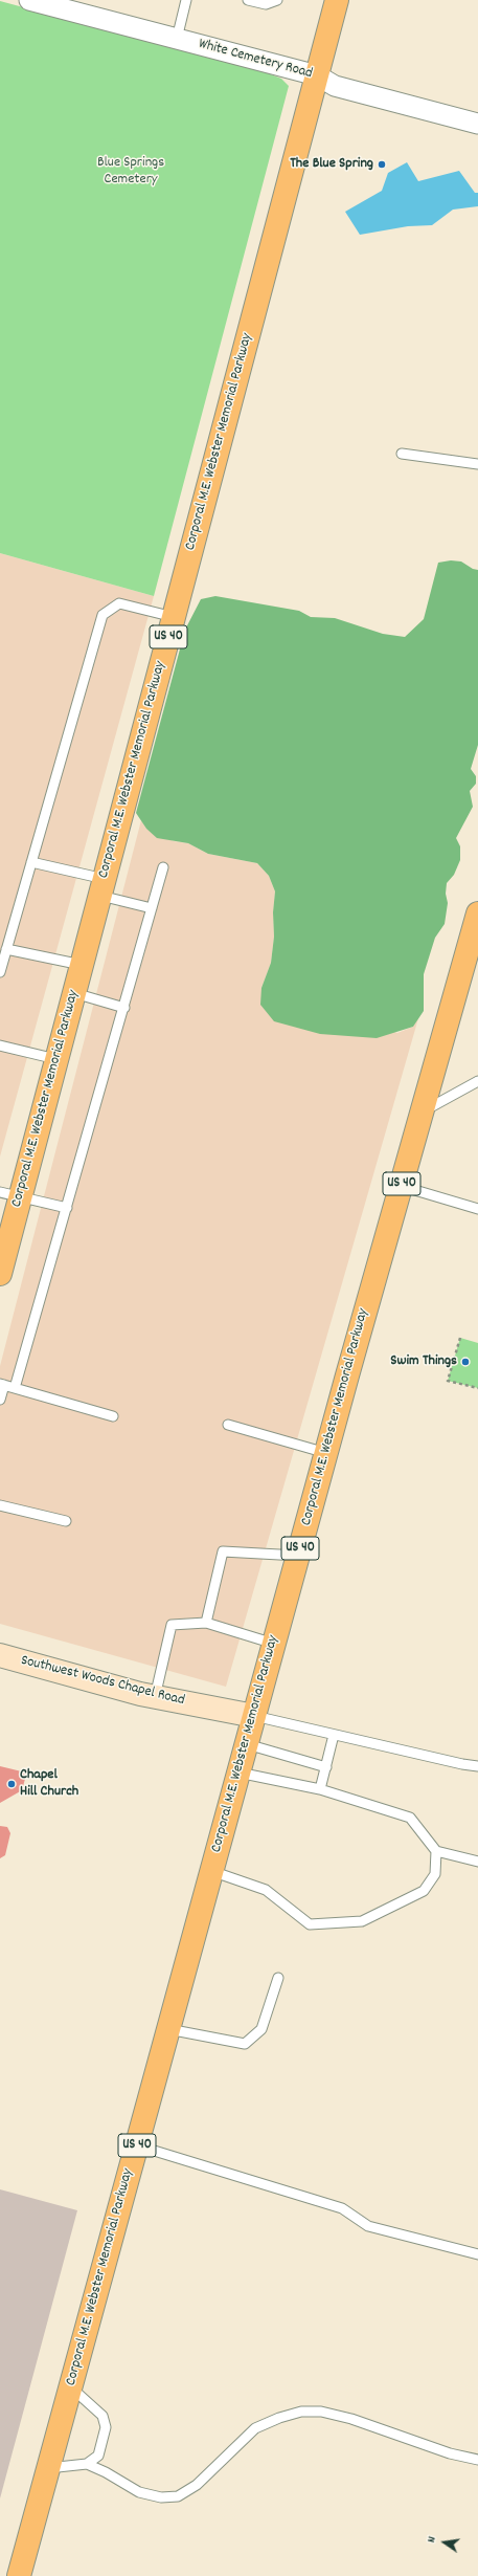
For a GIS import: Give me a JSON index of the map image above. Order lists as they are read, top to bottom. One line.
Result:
{"streets":{"main road":["Corporal M.E. Webster Memorial Parkway","US 40","Southwest Woods Chapel Road"],"street":["White Cemetery Road"]},"crossings":[["White Cemetery Road","Corporal M.E. Webster Memorial Parkway"],["Corporal M.E. Webster Memorial Parkway","Southwest Woods Chapel Road"]],"parks":["Blue Springs Cemetery"],"places":["The Blue Spring","Swim Things","Chapel Hill Church"],"north":"left"}
